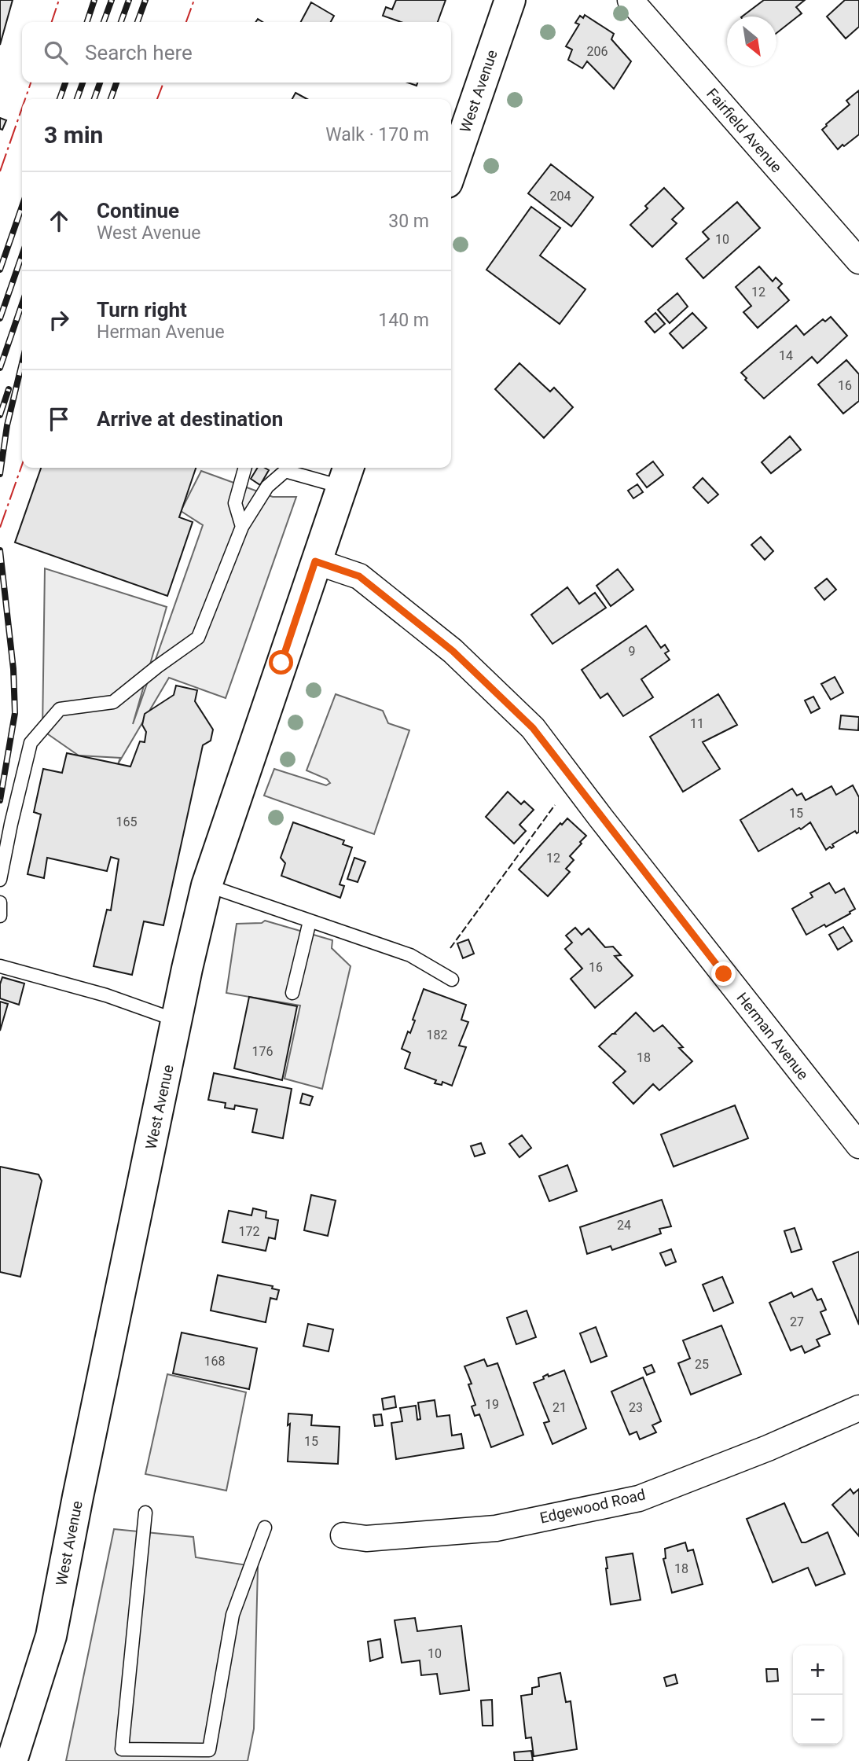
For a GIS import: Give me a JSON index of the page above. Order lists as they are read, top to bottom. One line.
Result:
{"streets":{"main road":["West Avenue"],"street":["Fairfield Avenue","Herman Avenue","Edgewood Road"]},"crossings":[["West Avenue","Herman Avenue"]],"house_numbers":["206","204","10","12","14","16","9","11","15","165","12","16","182","176","18","24","172","27","168","25","19","21","23","15","18","10"],"north":"bottom right","page":{"search":"Search here","heading":["3 min","Walk · 170 m"],"list":[["Continue","West Avenue","30 m"],["Turn right","Herman Avenue","140 m"],"Arrive at destination"],"map_buttons":["+","−"]}}
